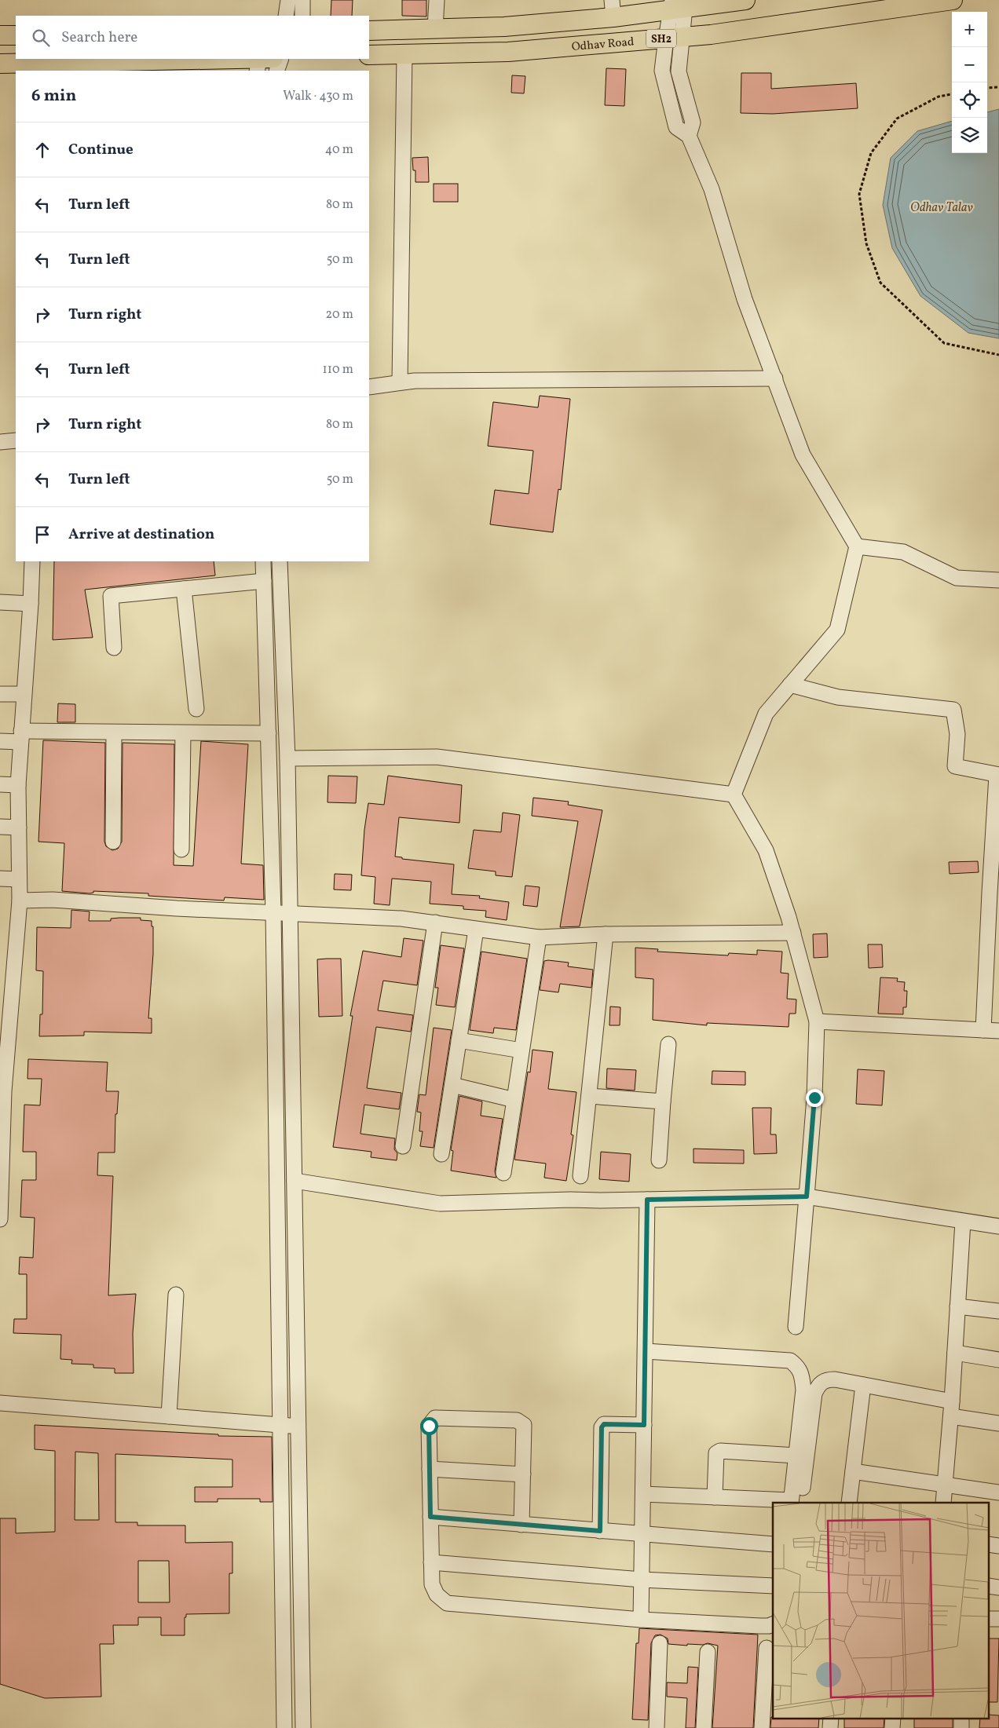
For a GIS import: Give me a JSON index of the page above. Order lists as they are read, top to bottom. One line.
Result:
{"streets":{"main road":["SH2","Odhav Road"]},"water":["Odhav Talav"],"page":{"map_buttons":["+","−"],"search":"Search here","heading":["6 min","Walk · 430 m"],"list":[["Continue","40 m"],["Turn left","80 m"],["Turn left","50 m"],["Turn right","20 m"],["Turn left","110 m"],["Turn right","80 m"],["Turn left","50 m"],"Arrive at destination"]}}
